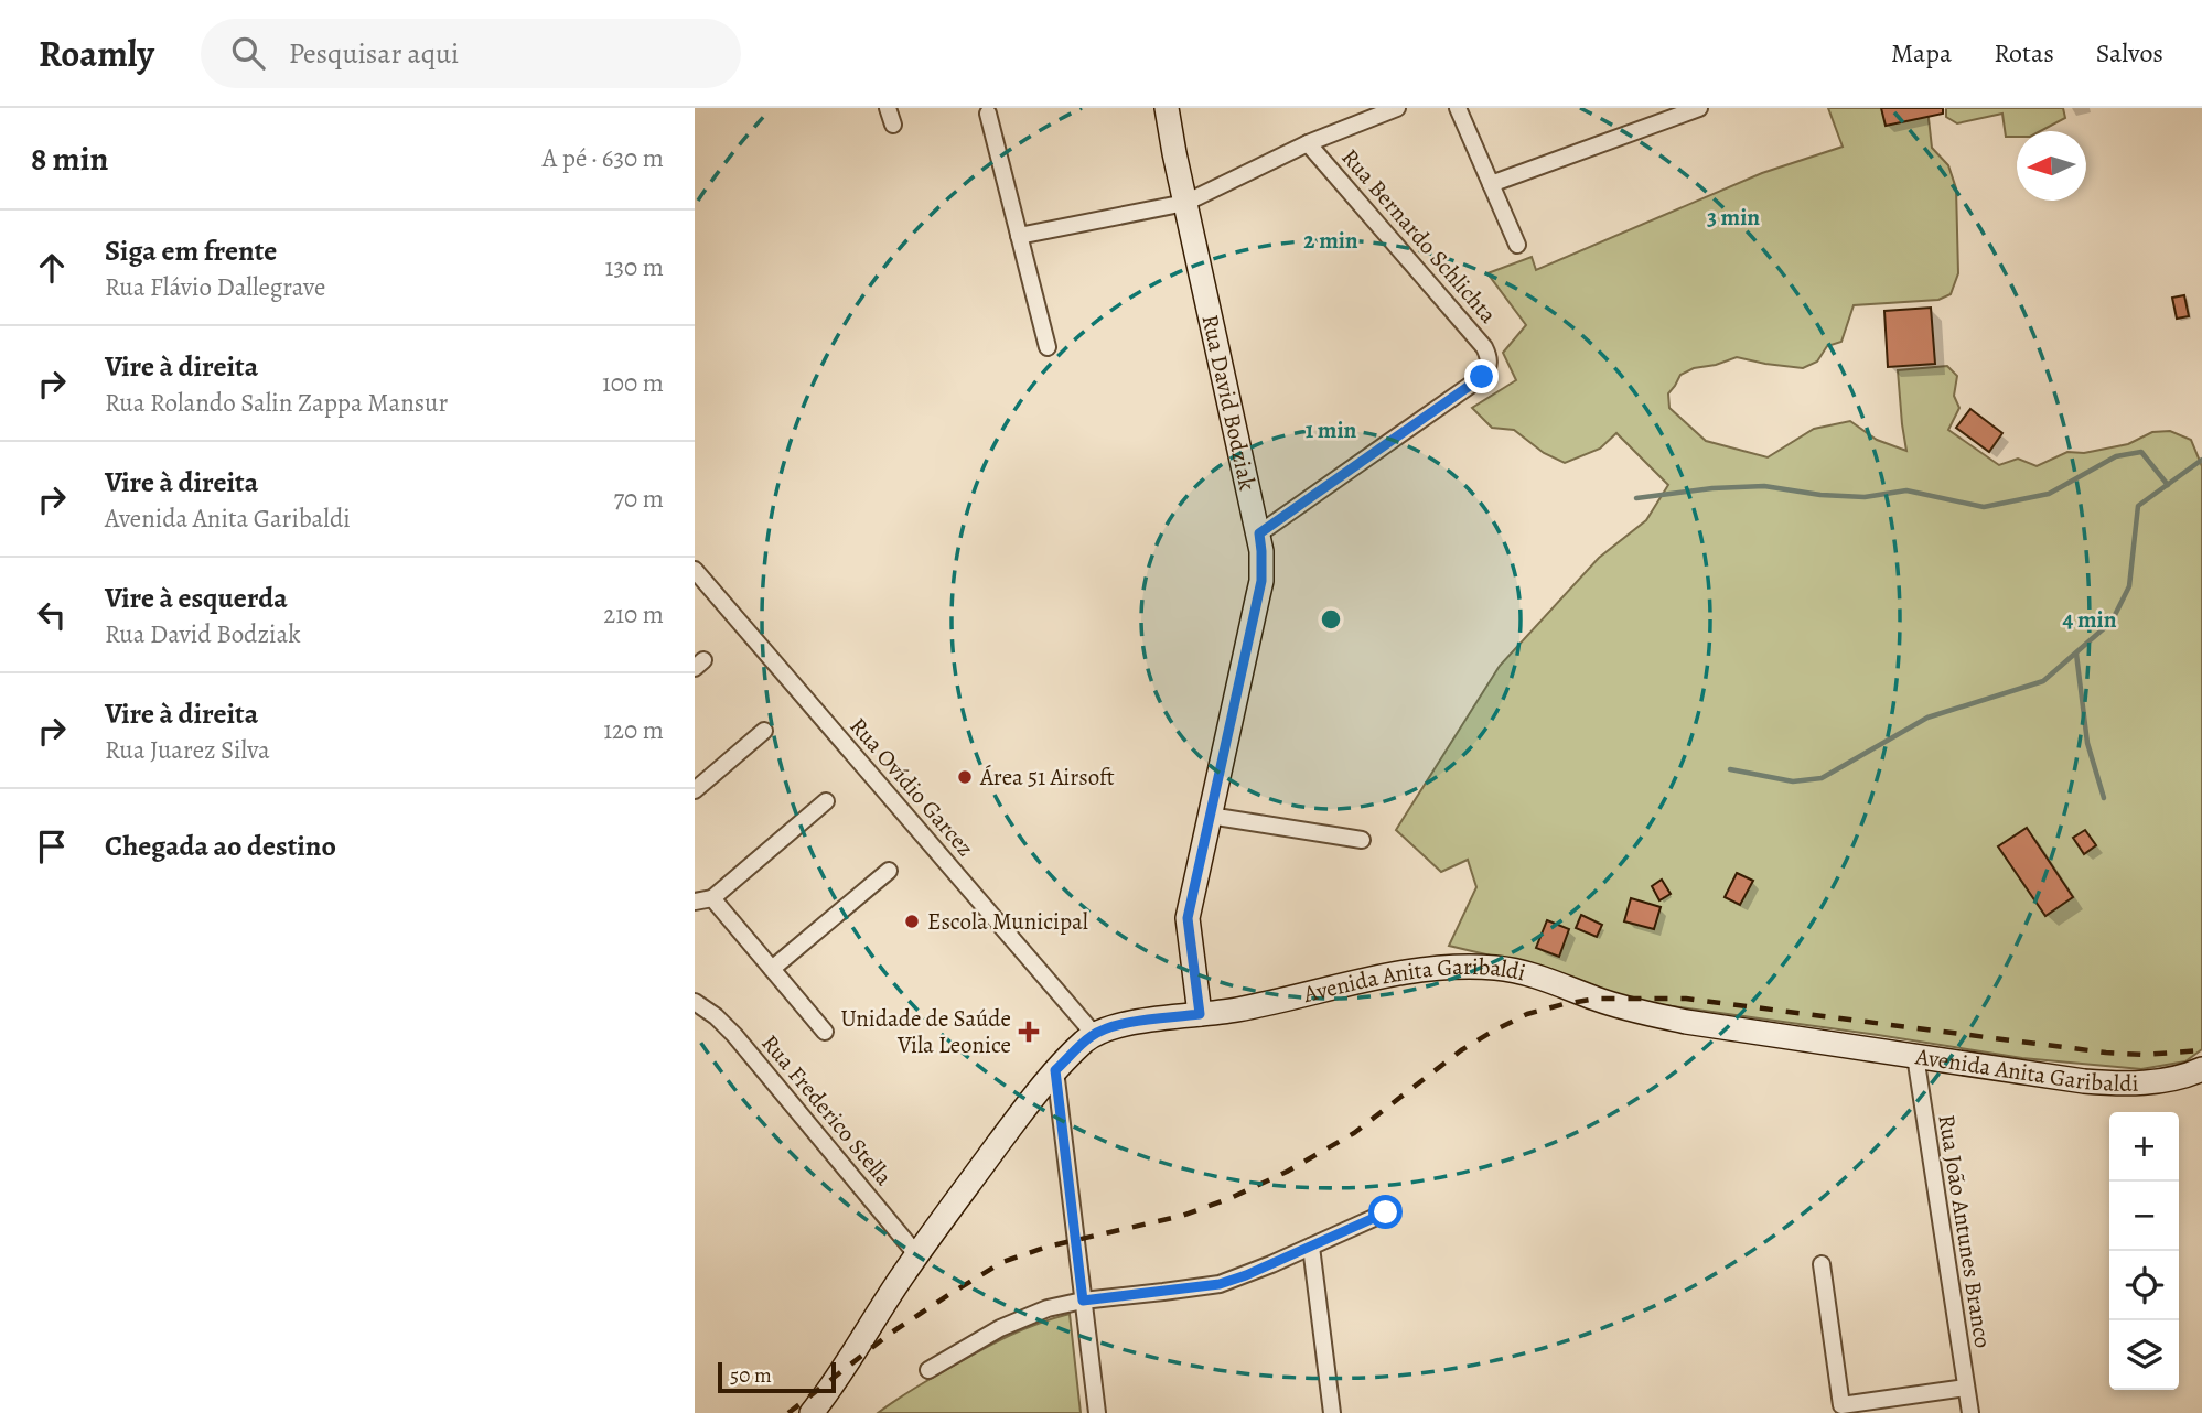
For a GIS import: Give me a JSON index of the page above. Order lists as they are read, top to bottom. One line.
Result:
{"streets":{"main road":["Rua David Bodziak","Avenida Anita Garibaldi"],"street":["Rua Bernardo Schlichta","Rua Ovídio Garcez","Rua Frederico Stella","Rua João Antunes Branco"]},"crossings":[["Rua Bernardo Schlichta","Rua David Bodziak"],["Rua David Bodziak","Avenida Anita Garibaldi"],["Rua Ovídio Garcez","Avenida Anita Garibaldi"],["Avenida Anita Garibaldi","Rua Frederico Stella"],["Avenida Anita Garibaldi","Rua João Antunes Branco"]],"places":{"other":["Área 51 Airsoft","Escola Municipal"],"health":["Unidade de Saúde Vila Leonice"]},"scale_bar":"50 m","north":"left","page":{"header":"Roamly","search":"Pesquisar aqui","nav":["Mapa","Rotas","Salvos"],"heading":["8 min","A pé · 630 m"],"list":[["Siga em frente","Rua Flávio Dallegrave","130 m"],["Vire à direita","Rua Rolando Salin Zappa Mansur","100 m"],["Vire à direita","Avenida Anita Garibaldi","70 m"],["Vire à esquerda","Rua David Bodziak","210 m"],["Vire à direita","Rua Juarez Silva","120 m"],"Chegada ao destino"],"map_buttons":["+","−"],"scale":"50 m"},"rings":["3 min","2 min","1 min","4 min"]}
